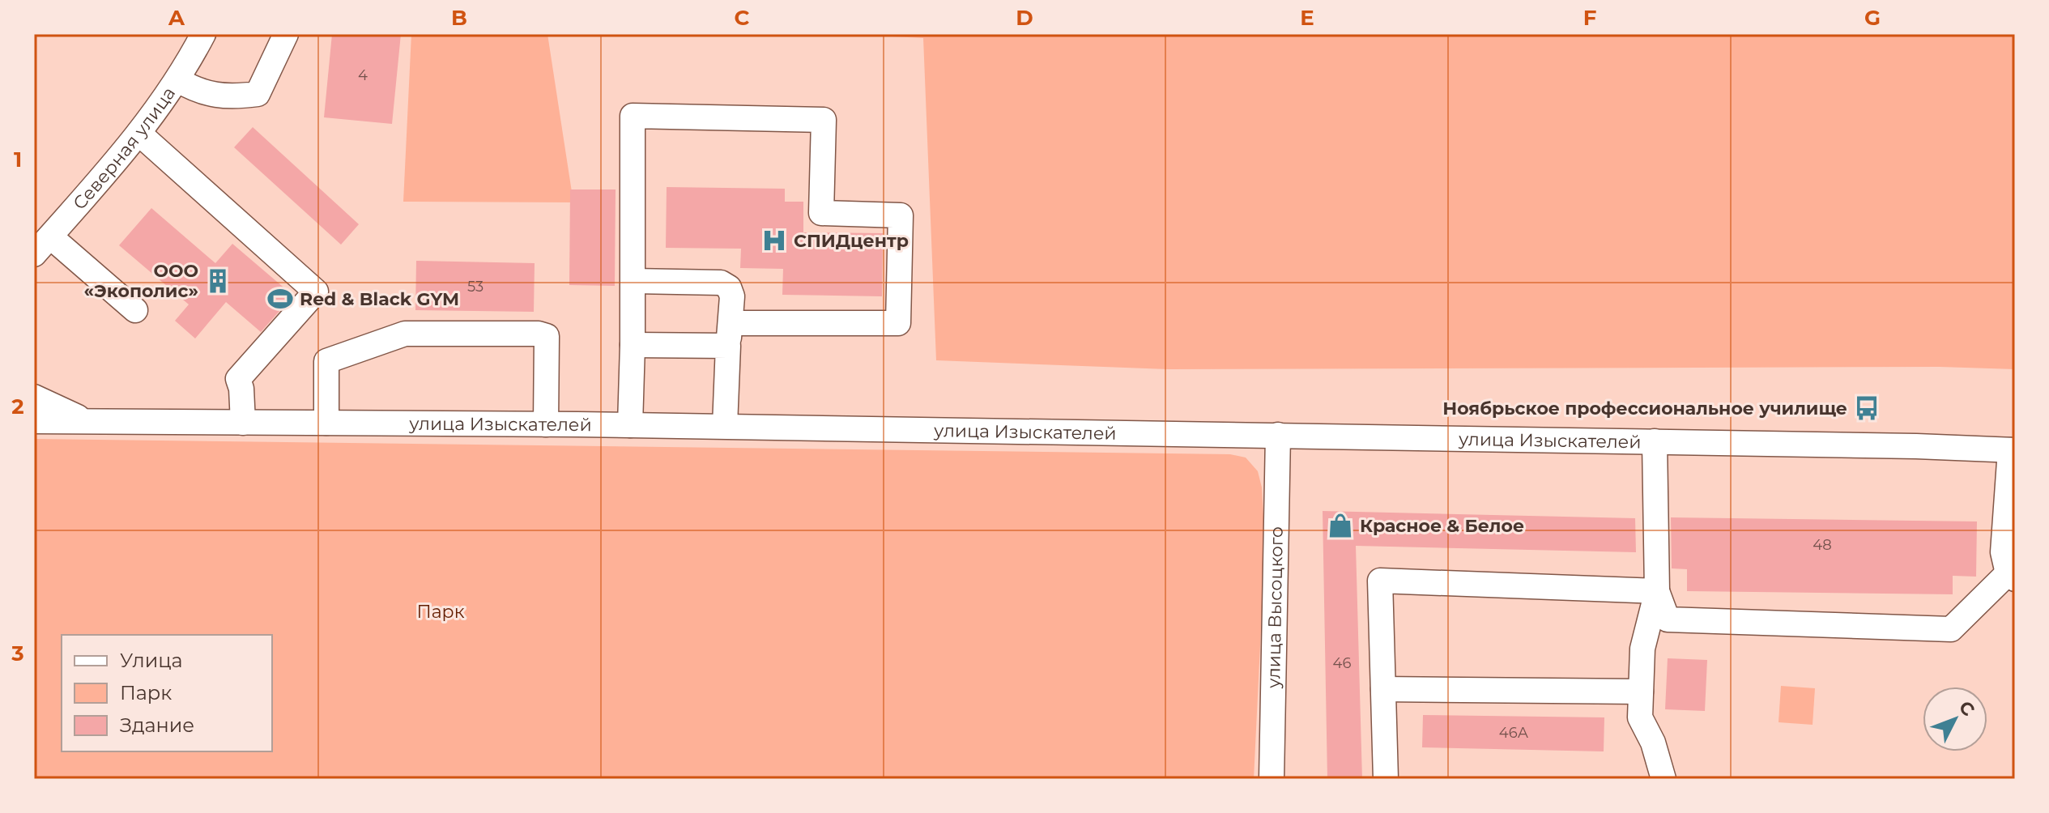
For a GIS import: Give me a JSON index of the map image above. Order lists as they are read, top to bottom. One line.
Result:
{"streets":{"street":["Северная улица","улица Изыскателей","улица Высоцкого"]},"crossings":[["улица Изыскателей","улица Высоцкого"]],"parks":["Парк"],"places":{"hospital":["СПИДцентр"],"building":["ООО «Экополис»"],"sports":["Red & Black GYM"],"bus stop":["Ноябрьское профессиональное училище"],"shop":["Красное & Белое"]},"house_numbers":["4","53","48","46","46А"],"legend":["Улица","Парк","Здание"],"north":"top right","grid":{"columns":["A","B","C","D","E","F","G"],"rows":["1","2","3"]}}
